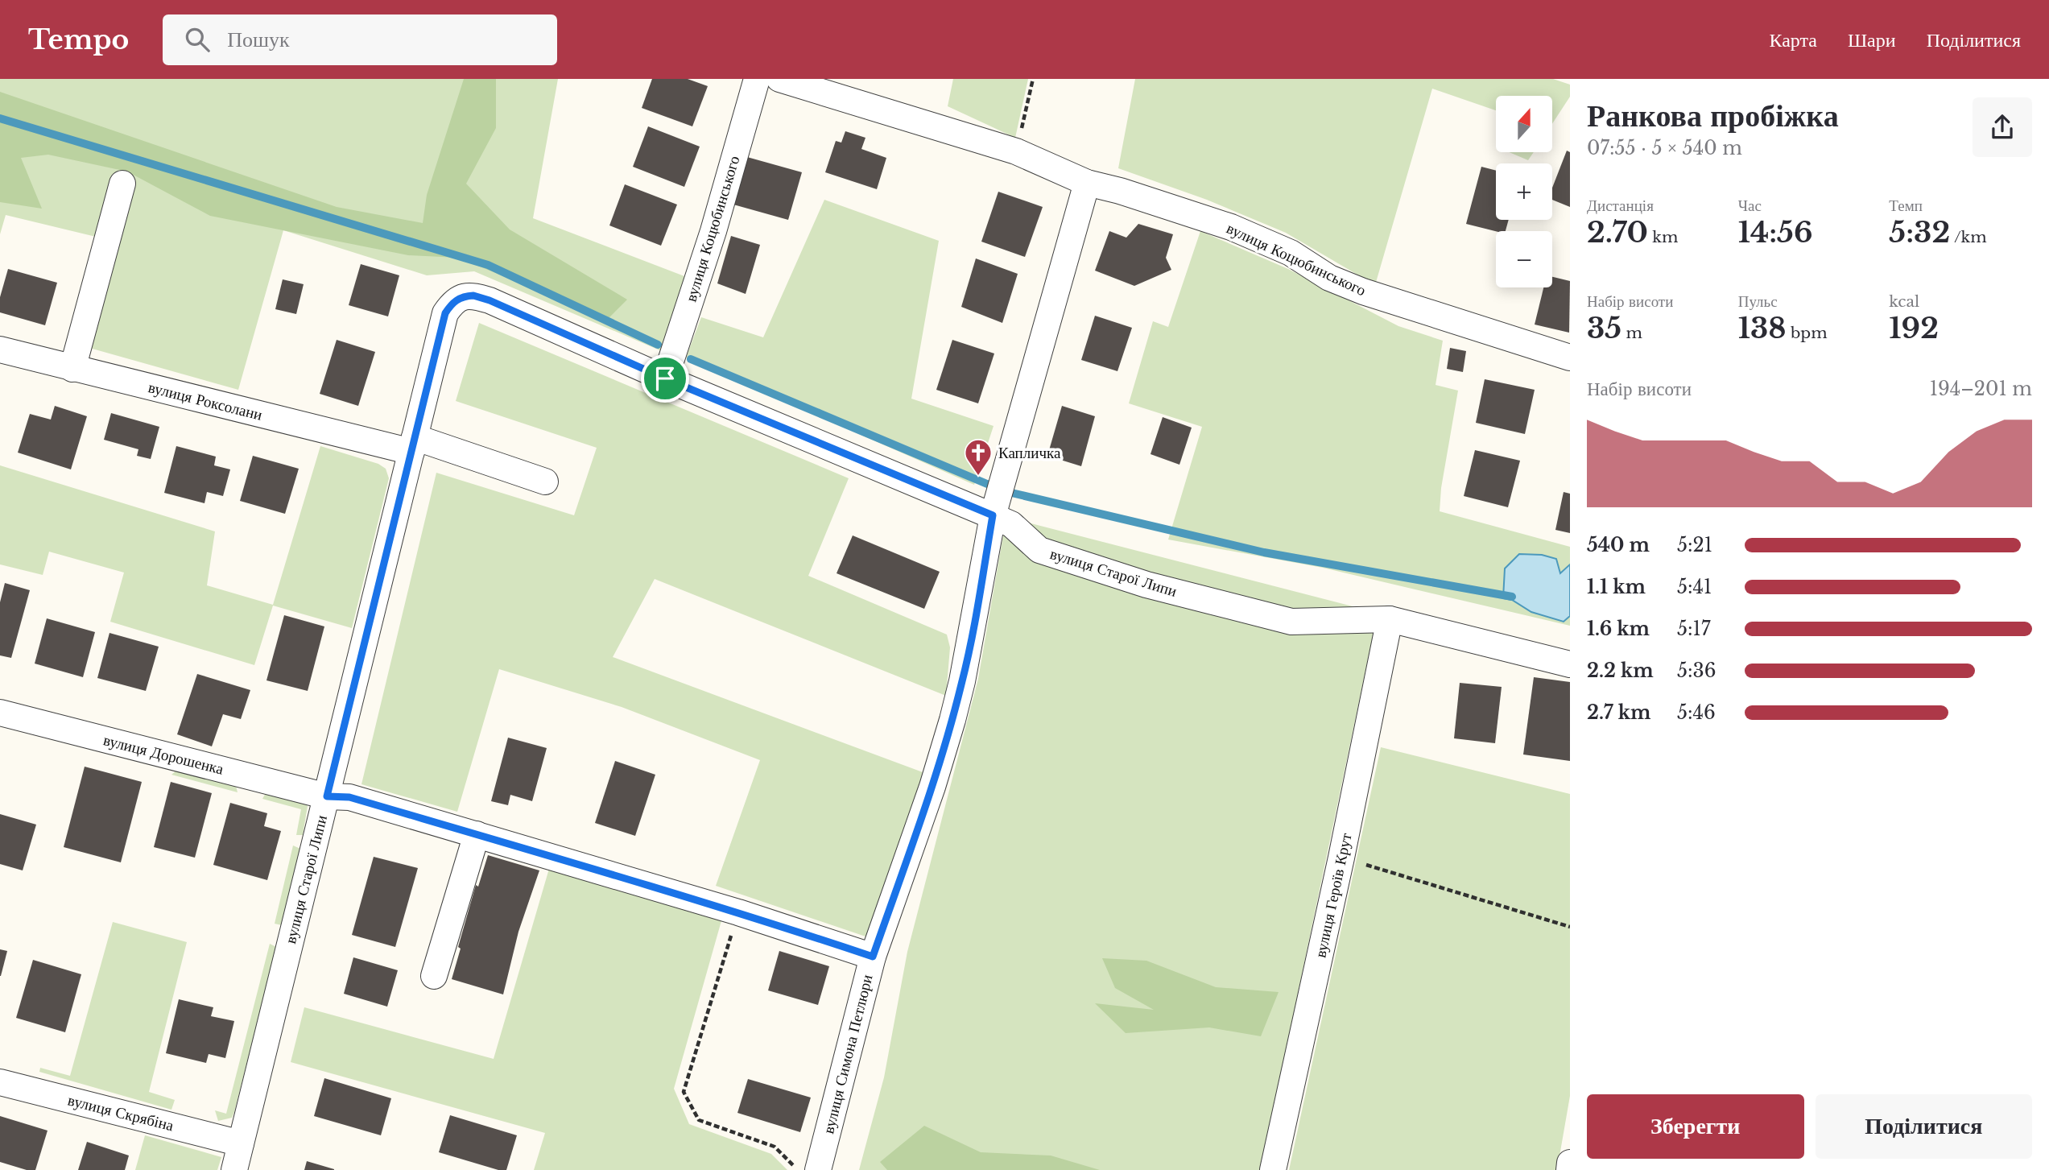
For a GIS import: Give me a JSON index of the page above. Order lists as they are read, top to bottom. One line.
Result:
{"streets":{"street":["вулиця Коцюбинського","вулиця Роксолани","вулиця Старої Липи","вулиця Дорошенка","вулиця Героїв Крут","вулиця Симона Петлюри","вулиця Скрябіна"]},"crossings":[["вулиця Коцюбинського","вулиця Старої Липи"],["вулиця Роксолани","вулиця Старої Липи"],["вулиця Старої Липи","вулиця Дорошенка"],["вулиця Старої Липи","вулиця Героїв Крут"],["вулиця Старої Липи","вулиця Симона Петлюри"],["вулиця Старої Липи","вулиця Скрябіна"],["вулиця Дорошенка","вулиця Симона Петлюри"]],"places":{"church":["Капличка"]},"north":"top","page":{"header":"Tempo","search":"Пошук","nav":["Карта","Шари","Поділитися"],"heading":["Ранкова пробіжка","07:55 · 5 × 540 m"],"map_buttons":["+","−"],"stats":[["Дистанція","2.70 km"],["Час","14:56"],["Темп","5:32 /km"],["Набір висоти","35 m"],["Пульс","138 bpm"],["kcal","192"]],"chart":["Набір висоти","194–201 m"],"list":[{"name":"540 m","note":"5:21"},{"name":"1.1 km","note":"5:41"},{"name":"1.6 km","note":"5:17"},{"name":"2.2 km","note":"5:36"},{"name":"2.7 km","note":"5:46"}],"buttons":["Зберегти","Поділитися"]}}
